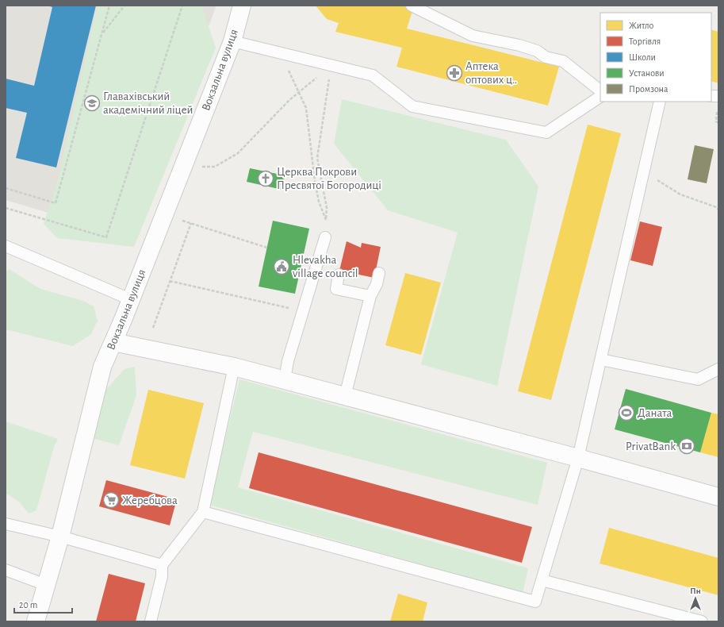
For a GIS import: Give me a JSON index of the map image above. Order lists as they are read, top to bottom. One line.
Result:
{"streets":{"street":["Вокзальна вулиця"]},"places":{"pharmacy":["Аптека оптових ц‥"],"school or university":["Главахівський академічний ліцей"],"church":["Церква Покрови Пресвятої Богородиці"],"public building":["Hlevakha village council"],"sports":["Даната"],"bank":["PrivatBank"],"supermarket":["Жеребцова"]},"legend":["Житло","Торгівля","Школи","Установи","Промзона"],"scale_bar":"20 m","north":"top"}
